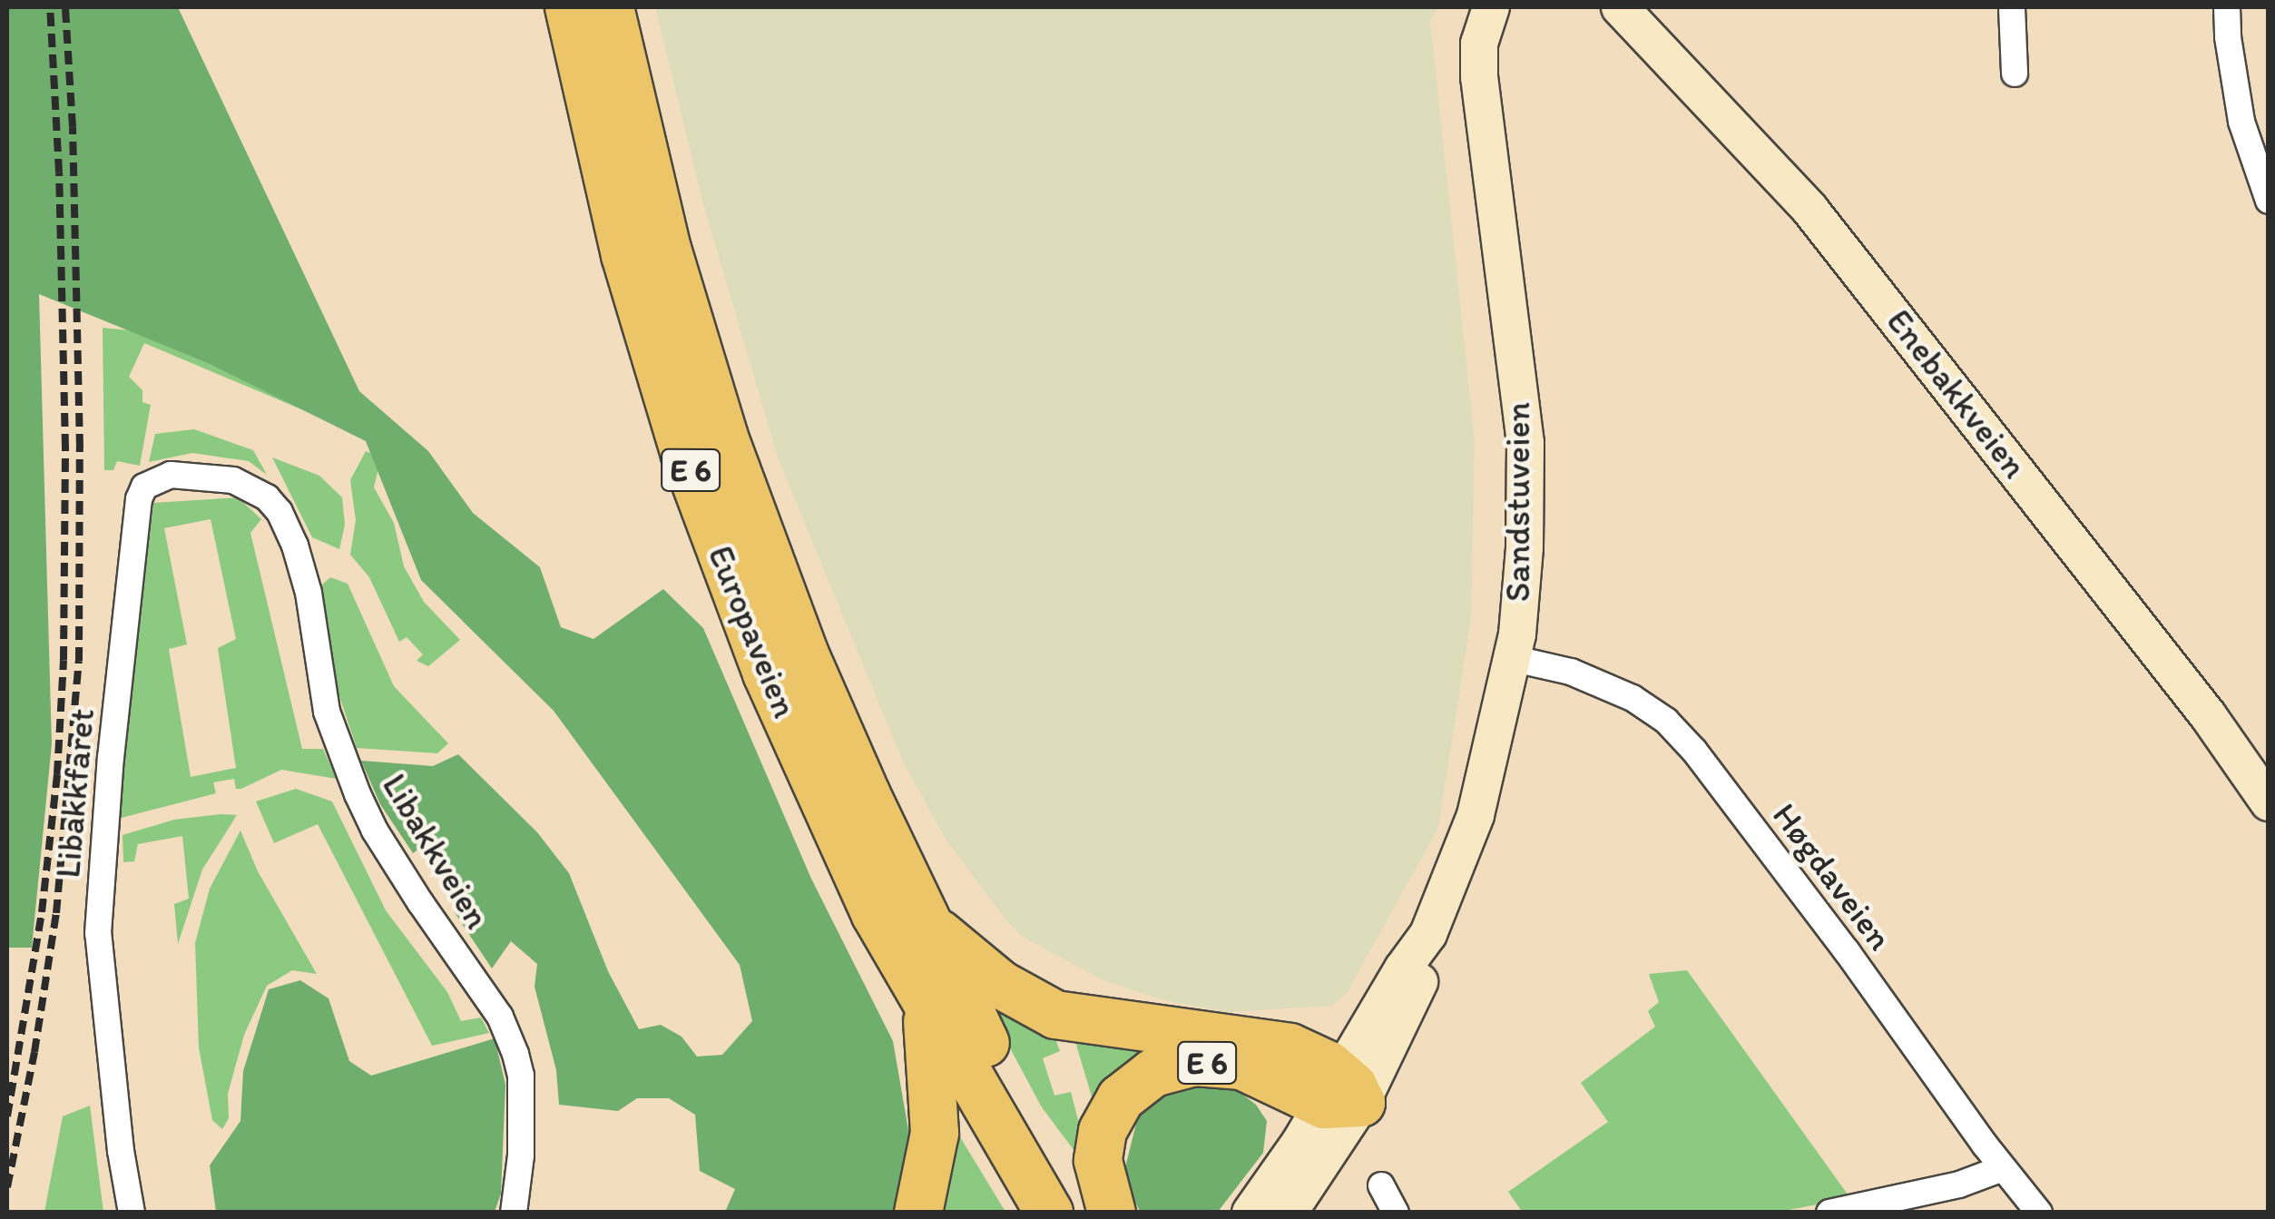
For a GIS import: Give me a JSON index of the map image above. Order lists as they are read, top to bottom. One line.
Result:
{"streets":{"highway":["E 6","Europaveien"],"main road":["Enebakkveien","Sandstuveien"],"street":["Libakkfaret","Libakkveien","Høgdaveien"]},"crossings":[["E 6","Sandstuveien"],["E 6","Europaveien"],["Sandstuveien","Høgdaveien"],["Libakkfaret","Libakkveien"]]}
